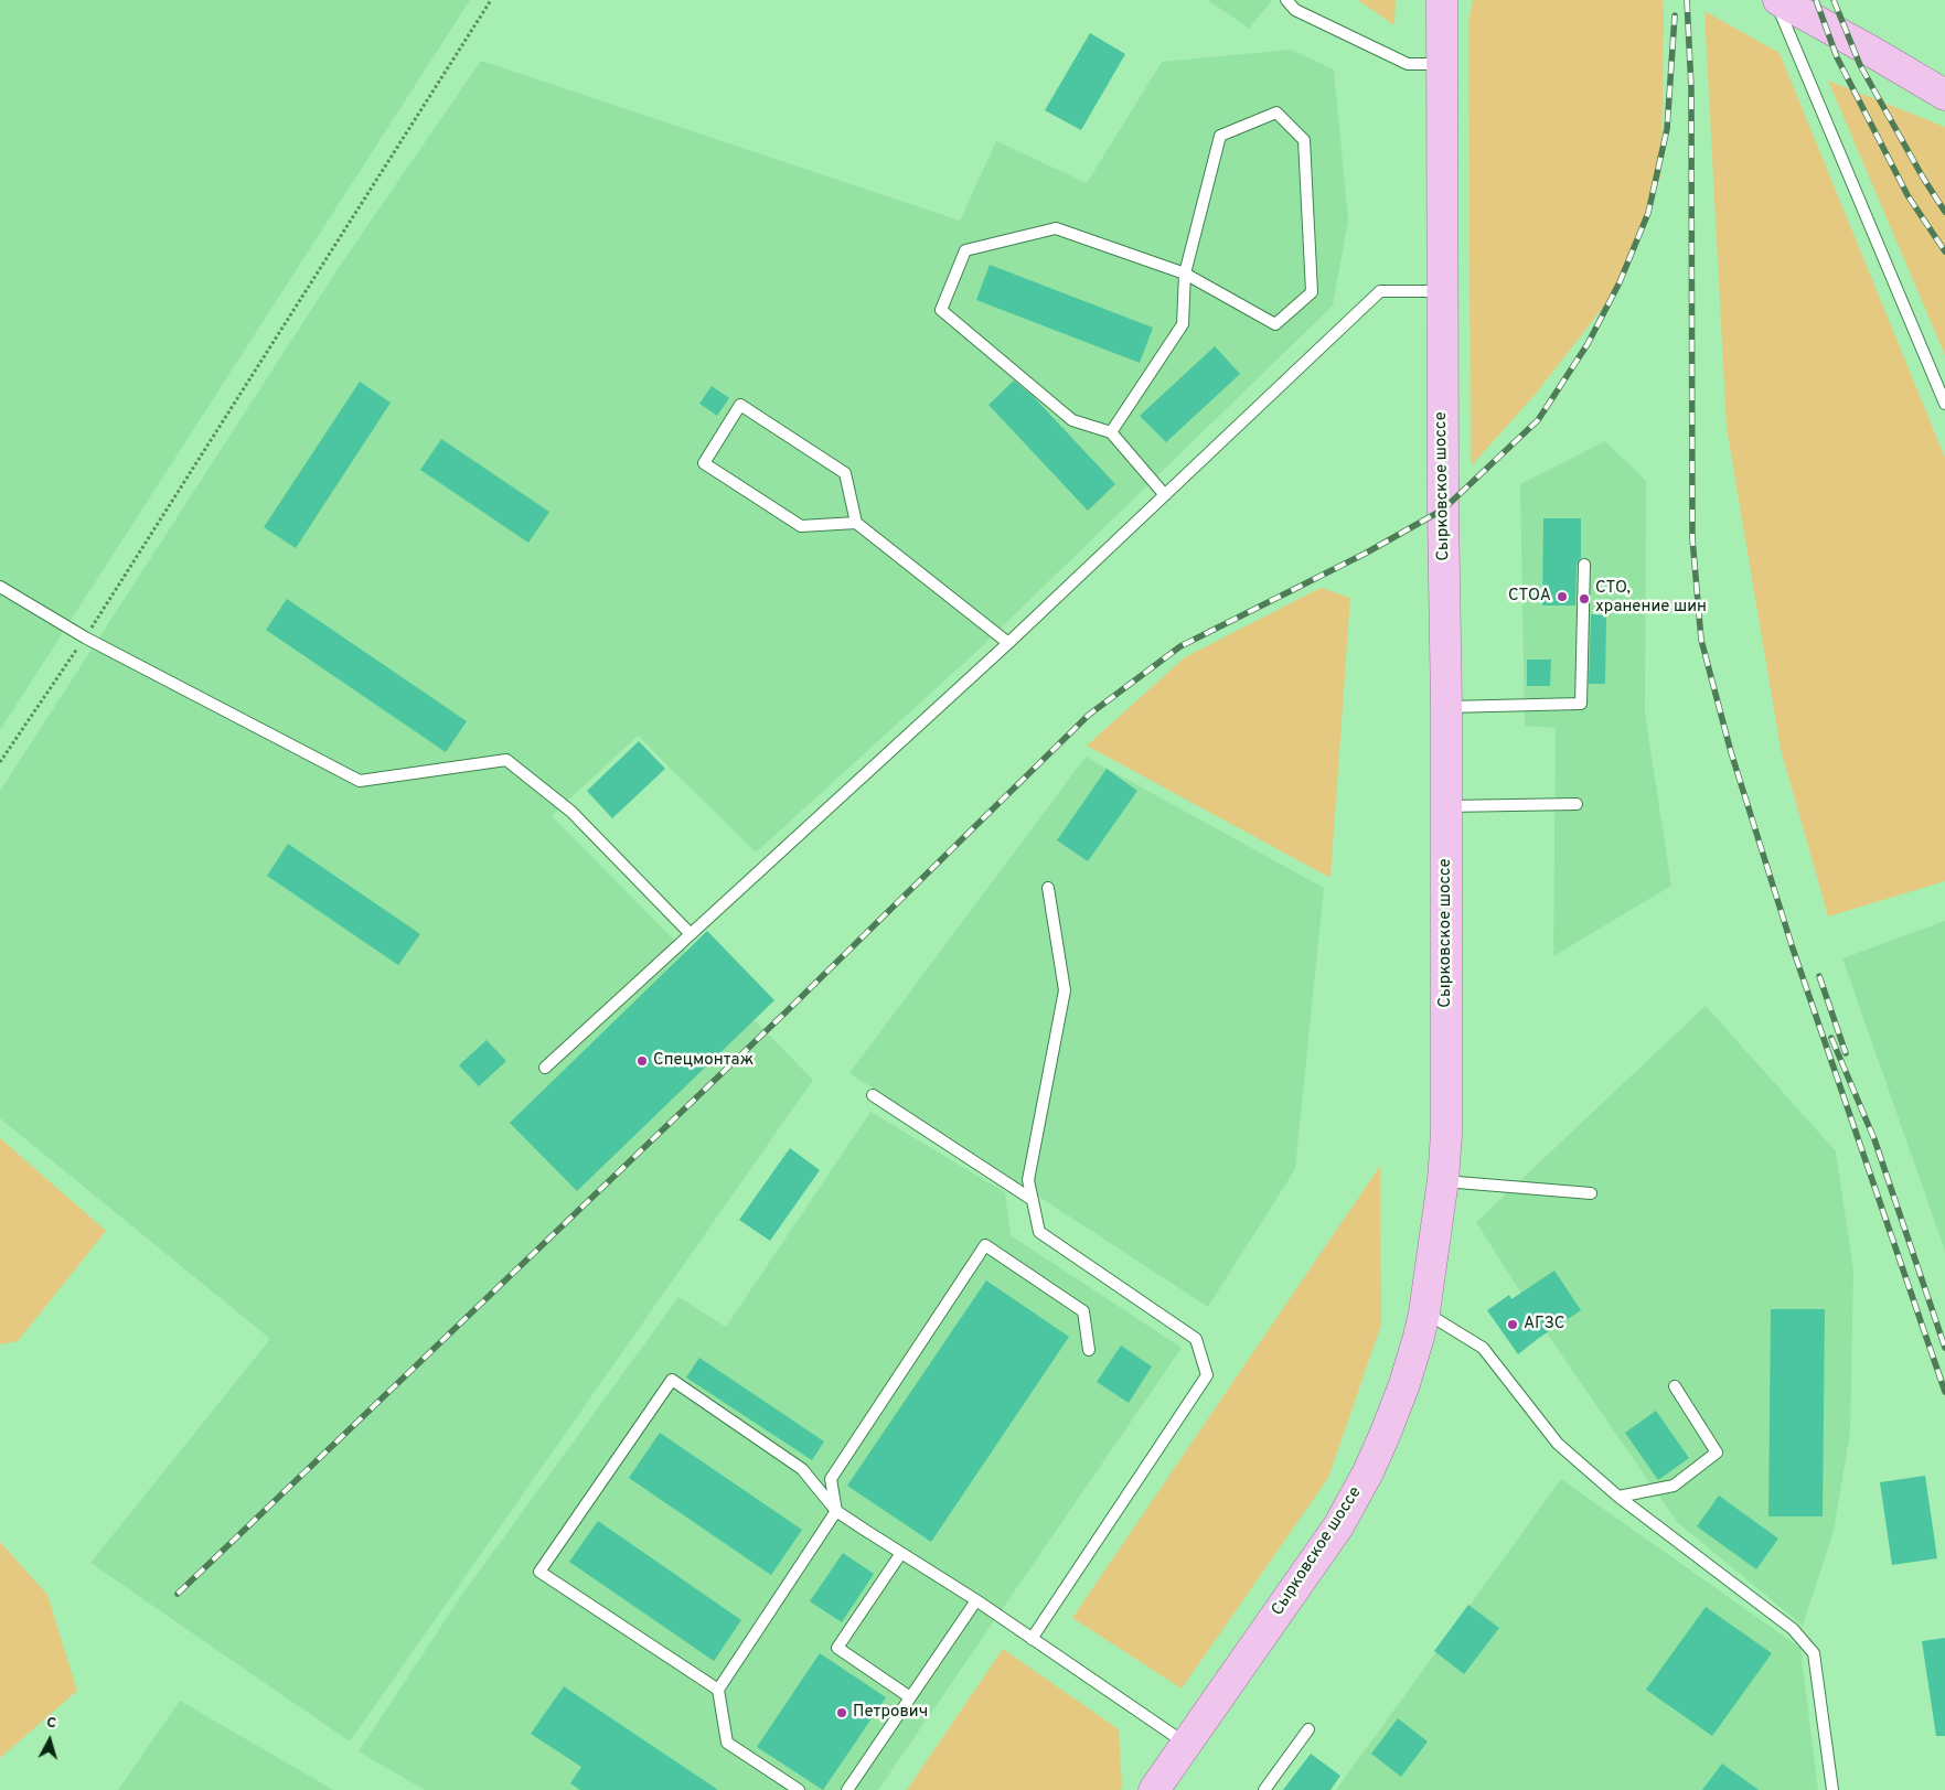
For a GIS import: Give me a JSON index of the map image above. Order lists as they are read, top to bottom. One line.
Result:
{"streets":{"main road":["Сырковское шоссе"]},"places":["СТОА","СТО, хранение шин","Спецмонтаж","АГЗС","Петрович"],"north":"top"}
